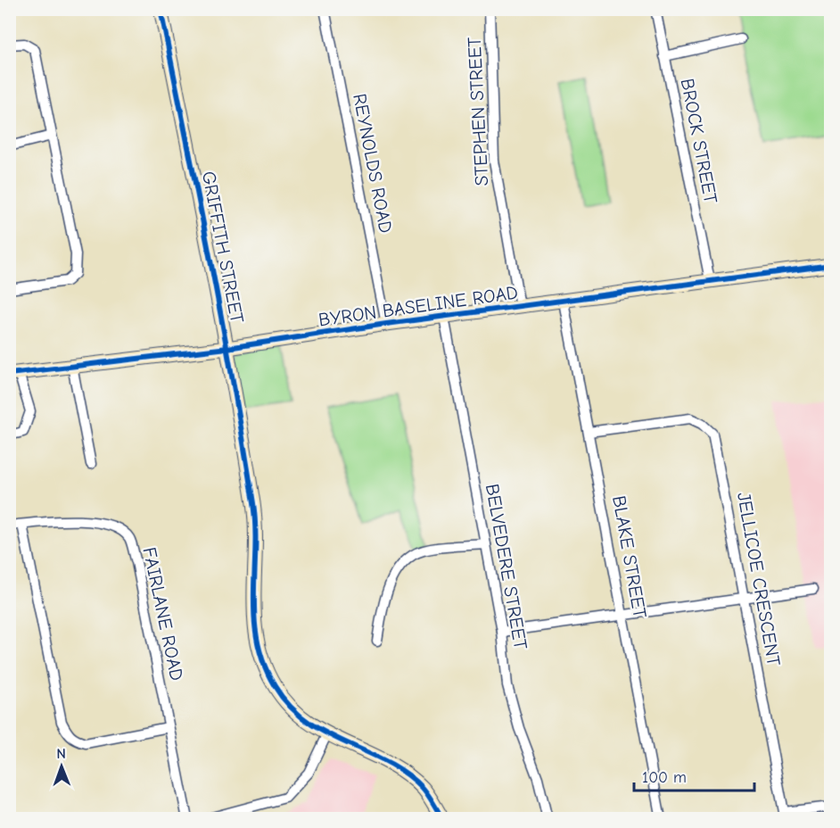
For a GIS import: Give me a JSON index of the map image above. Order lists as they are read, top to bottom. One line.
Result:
{"streets":{"street":["STEPHEN STREET","BROCK STREET","REYNOLDS ROAD","GRIFFITH STREET","BYRON BASELINE ROAD","BLAKE STREET","BELVEDERE STREET","JELLICOE CRESCENT","FAIRLANE ROAD"]},"crossings":[["STEPHEN STREET","BYRON BASELINE ROAD"],["BROCK STREET","BYRON BASELINE ROAD"],["REYNOLDS ROAD","BYRON BASELINE ROAD"],["GRIFFITH STREET","BYRON BASELINE ROAD"],["BYRON BASELINE ROAD","BLAKE STREET"],["BYRON BASELINE ROAD","BELVEDERE STREET"],["BLAKE STREET","JELLICOE CRESCENT"]],"scale_bar":"100 m","north":"top"}
